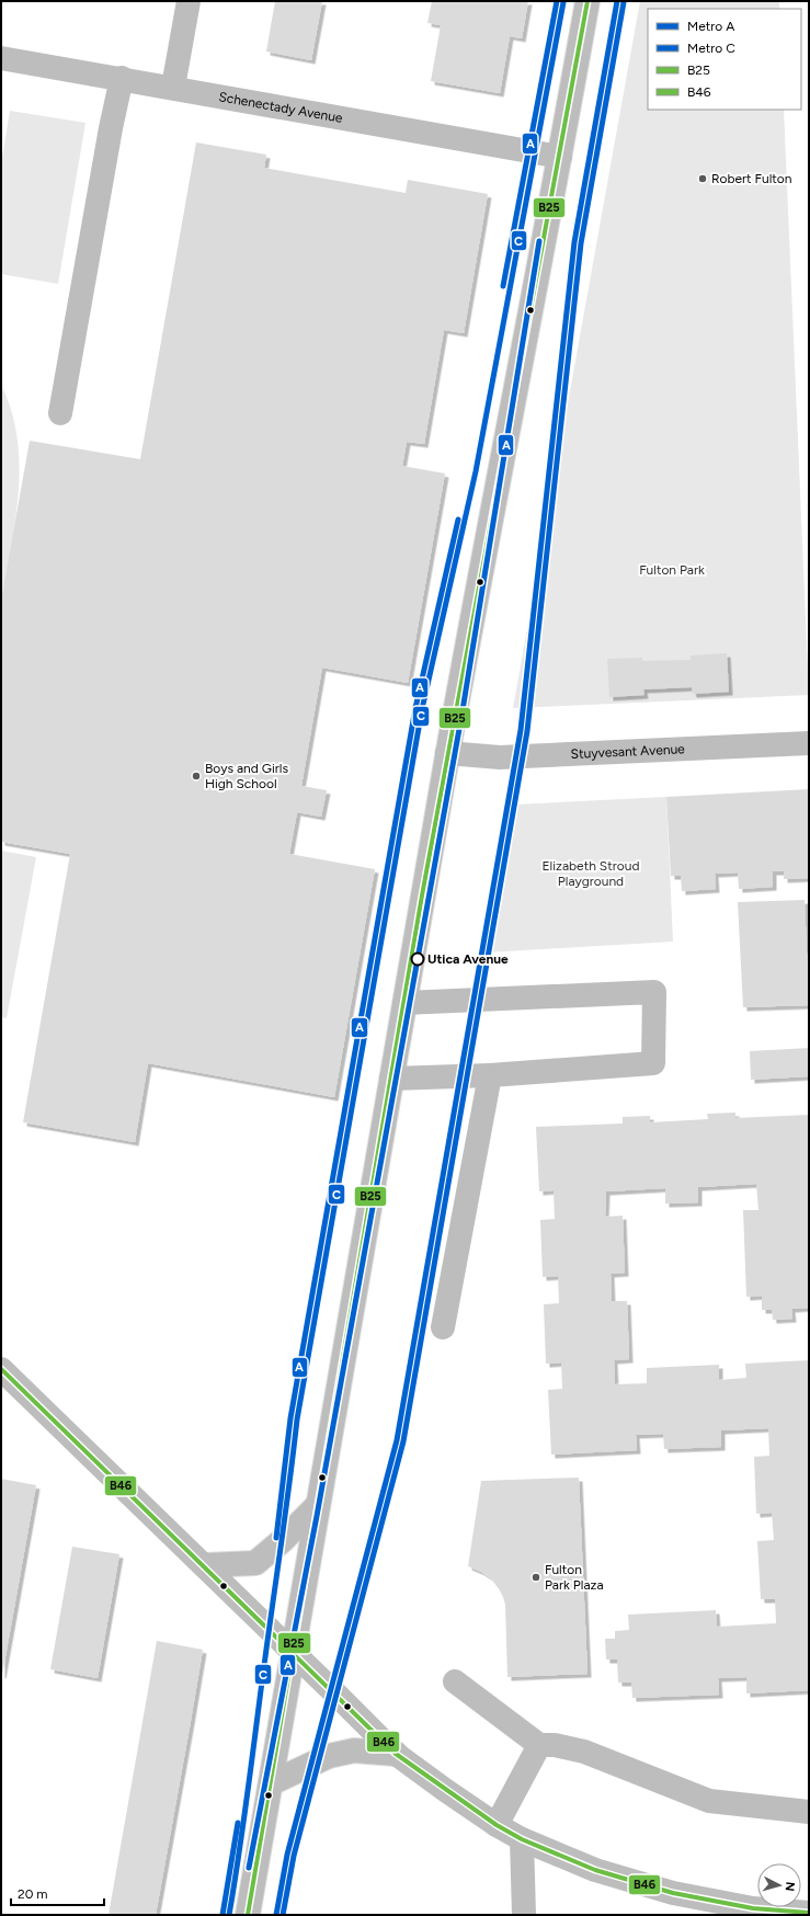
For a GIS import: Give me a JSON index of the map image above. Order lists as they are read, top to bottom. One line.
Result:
{"streets":{"main road":["Schenectady Avenue","Stuyvesant Avenue"]},"parks":["Fulton Park","Elizabeth Stroud Playground"],"places":["Robert Fulton","Boys and Girls High School","Utica Avenue","Fulton Park Plaza"],"lines":["metro line A","transit line B25","metro line C","transit line B46"],"legend":["Metro A","Metro C","B25","B46"],"scale_bar":"20 m","north":"right"}
